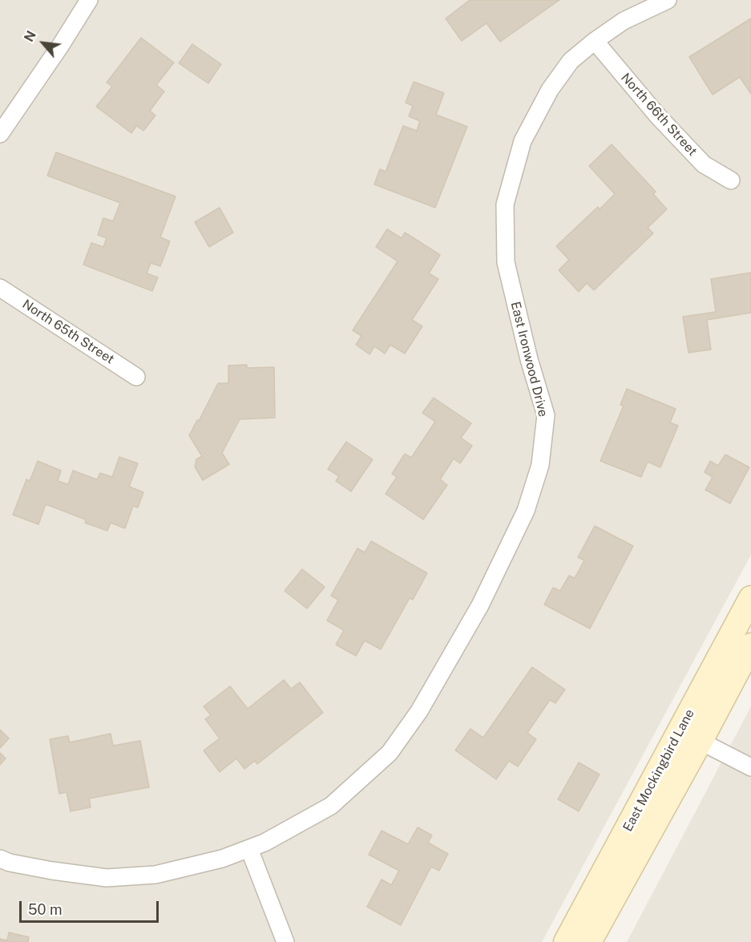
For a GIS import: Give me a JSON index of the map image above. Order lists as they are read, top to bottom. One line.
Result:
{"streets":{"street":["North 66th Street","North 65th Street","East Ironwood Drive","East Mockingbird Lane"]},"crossings":[["North 66th Street","East Ironwood Drive"]],"scale_bar":"50 m","north":"top left"}
